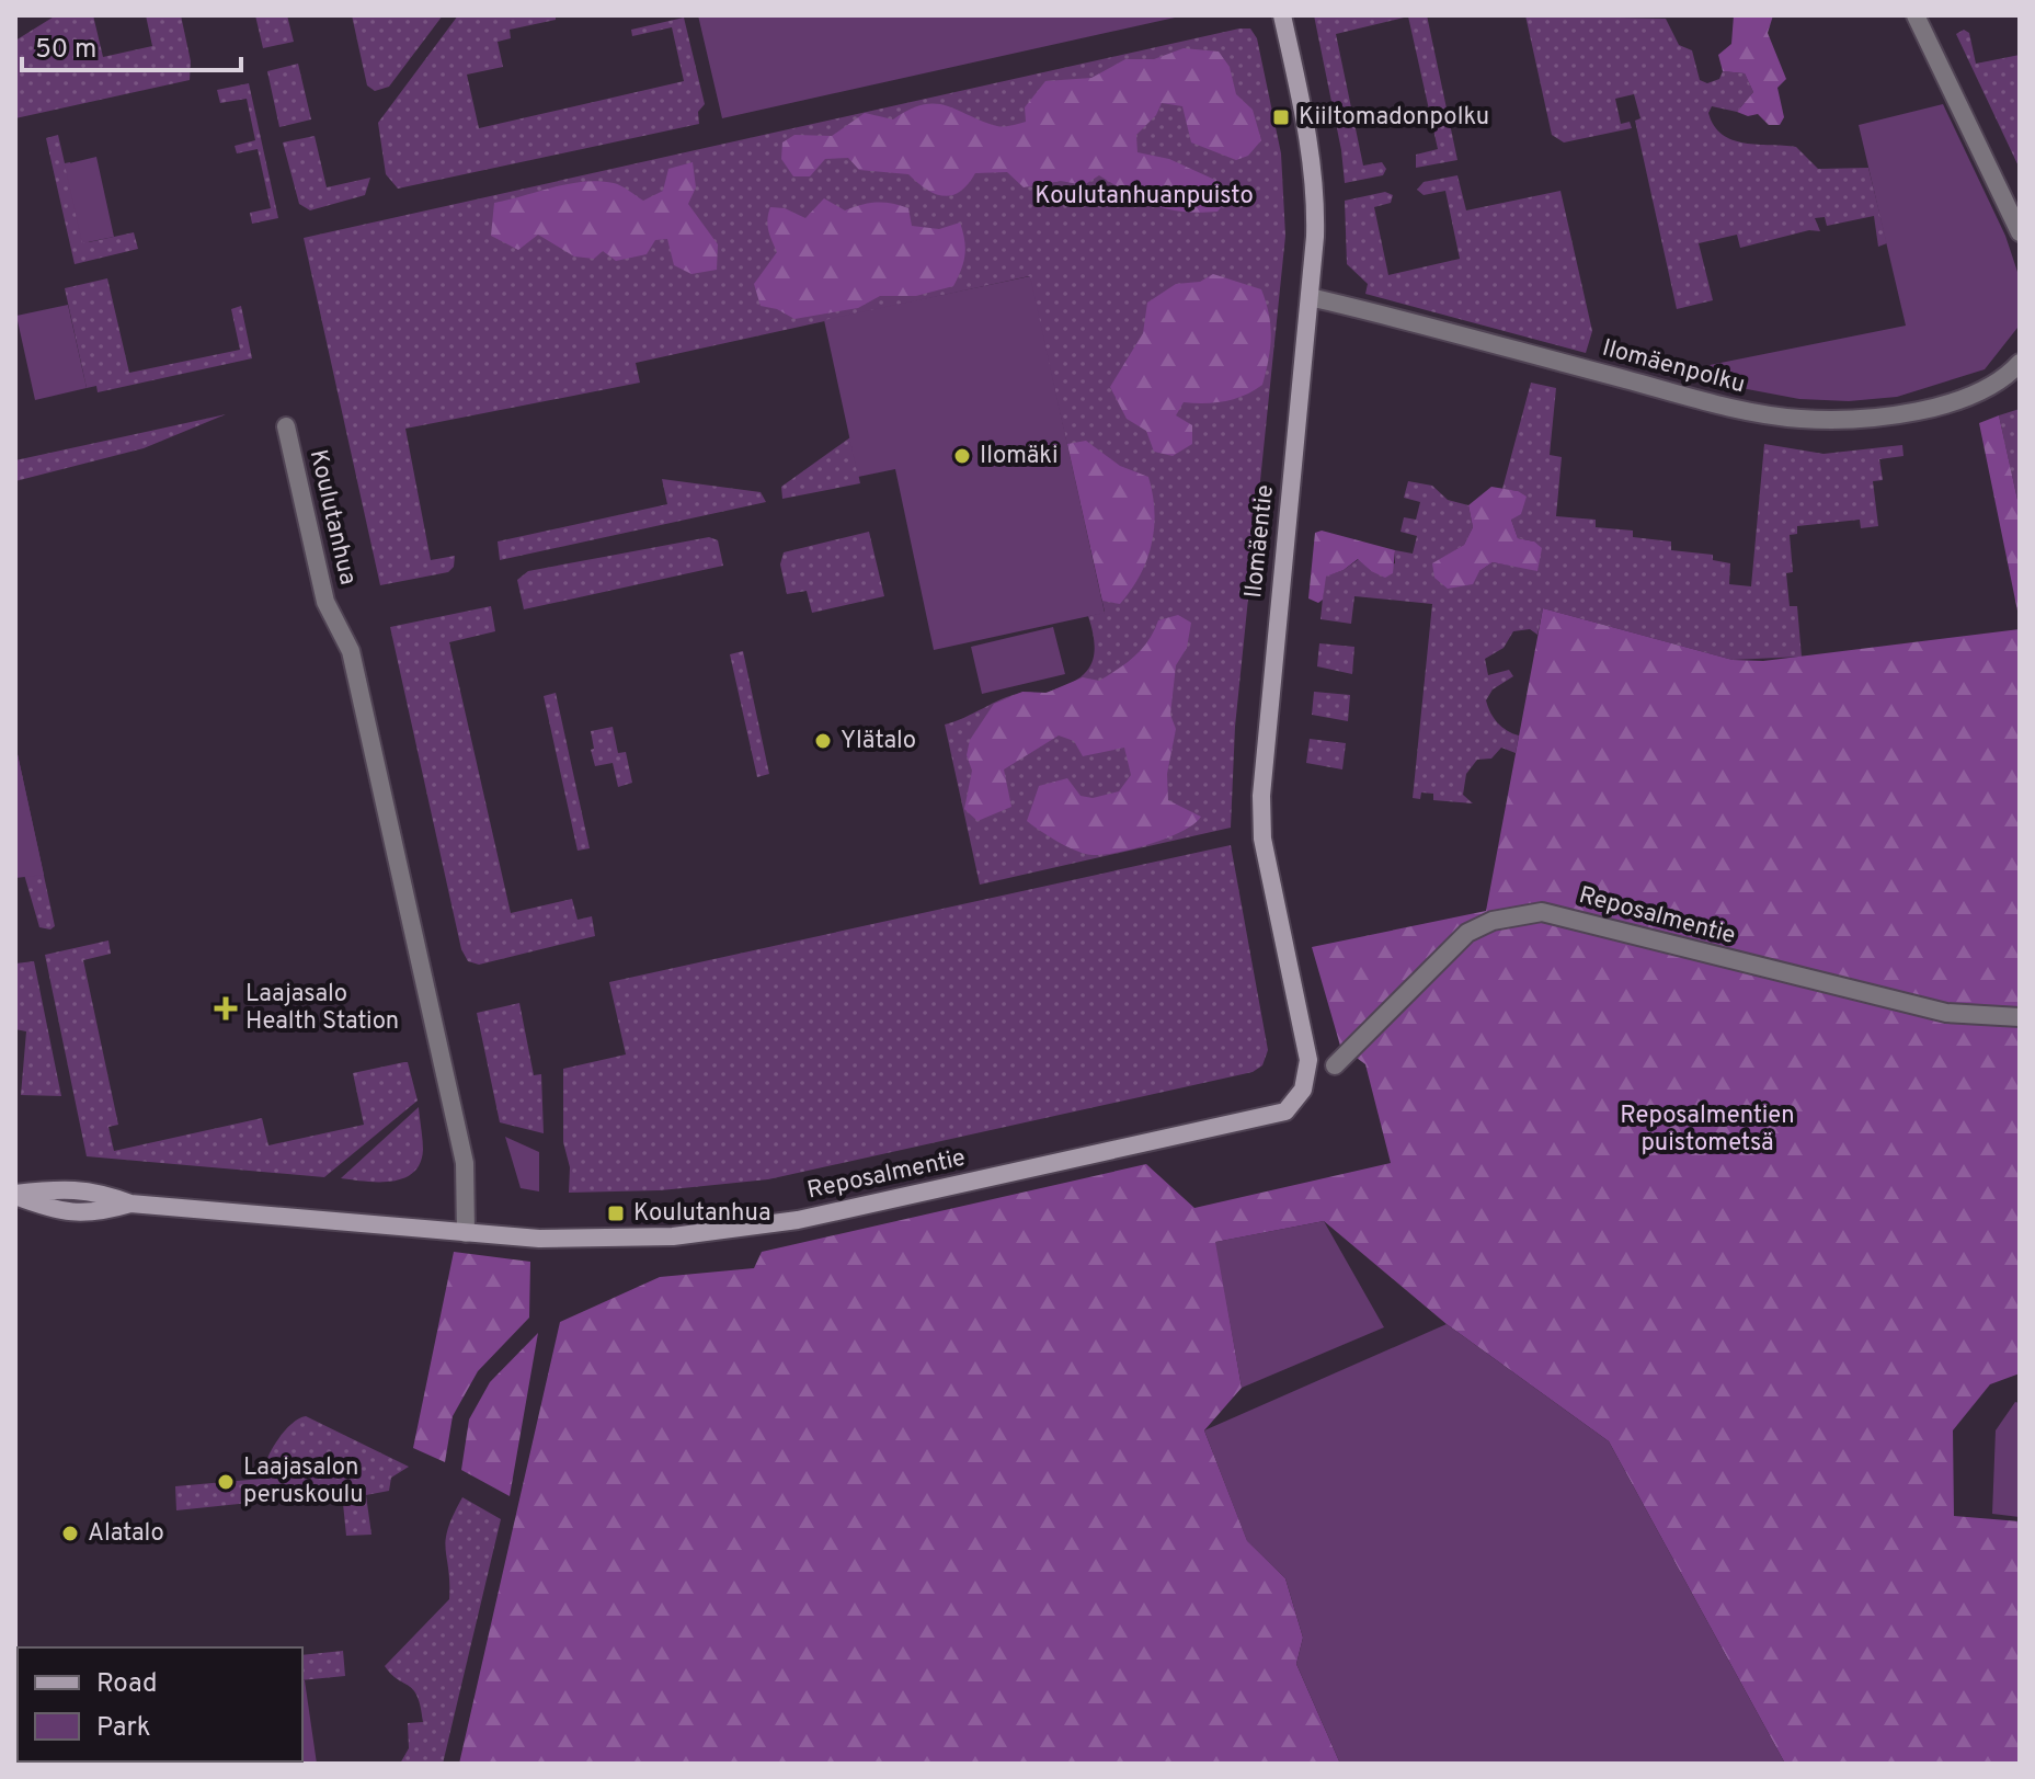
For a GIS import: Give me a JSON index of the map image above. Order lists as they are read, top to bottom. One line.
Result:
{"streets":{"street":["Ilomäenpolku","Koulutanhua","Ilomäentie","Reposalmentie"]},"crossings":[["Ilomäenpolku","Ilomäentie"],["Koulutanhua","Reposalmentie"],["Ilomäentie","Reposalmentie"]],"parks":["Koulutanhuanpuisto","Reposalmentien puistometsä"],"places":{"transit":["Kiiltomadonpolku","Koulutanhua"],"other":["Ilomäki","Ylätalo","Laajasalon peruskoulu","Alatalo"],"health":["Laajasalo Health Station"]},"legend":["Road","Park"],"scale_bar":"50 m"}
